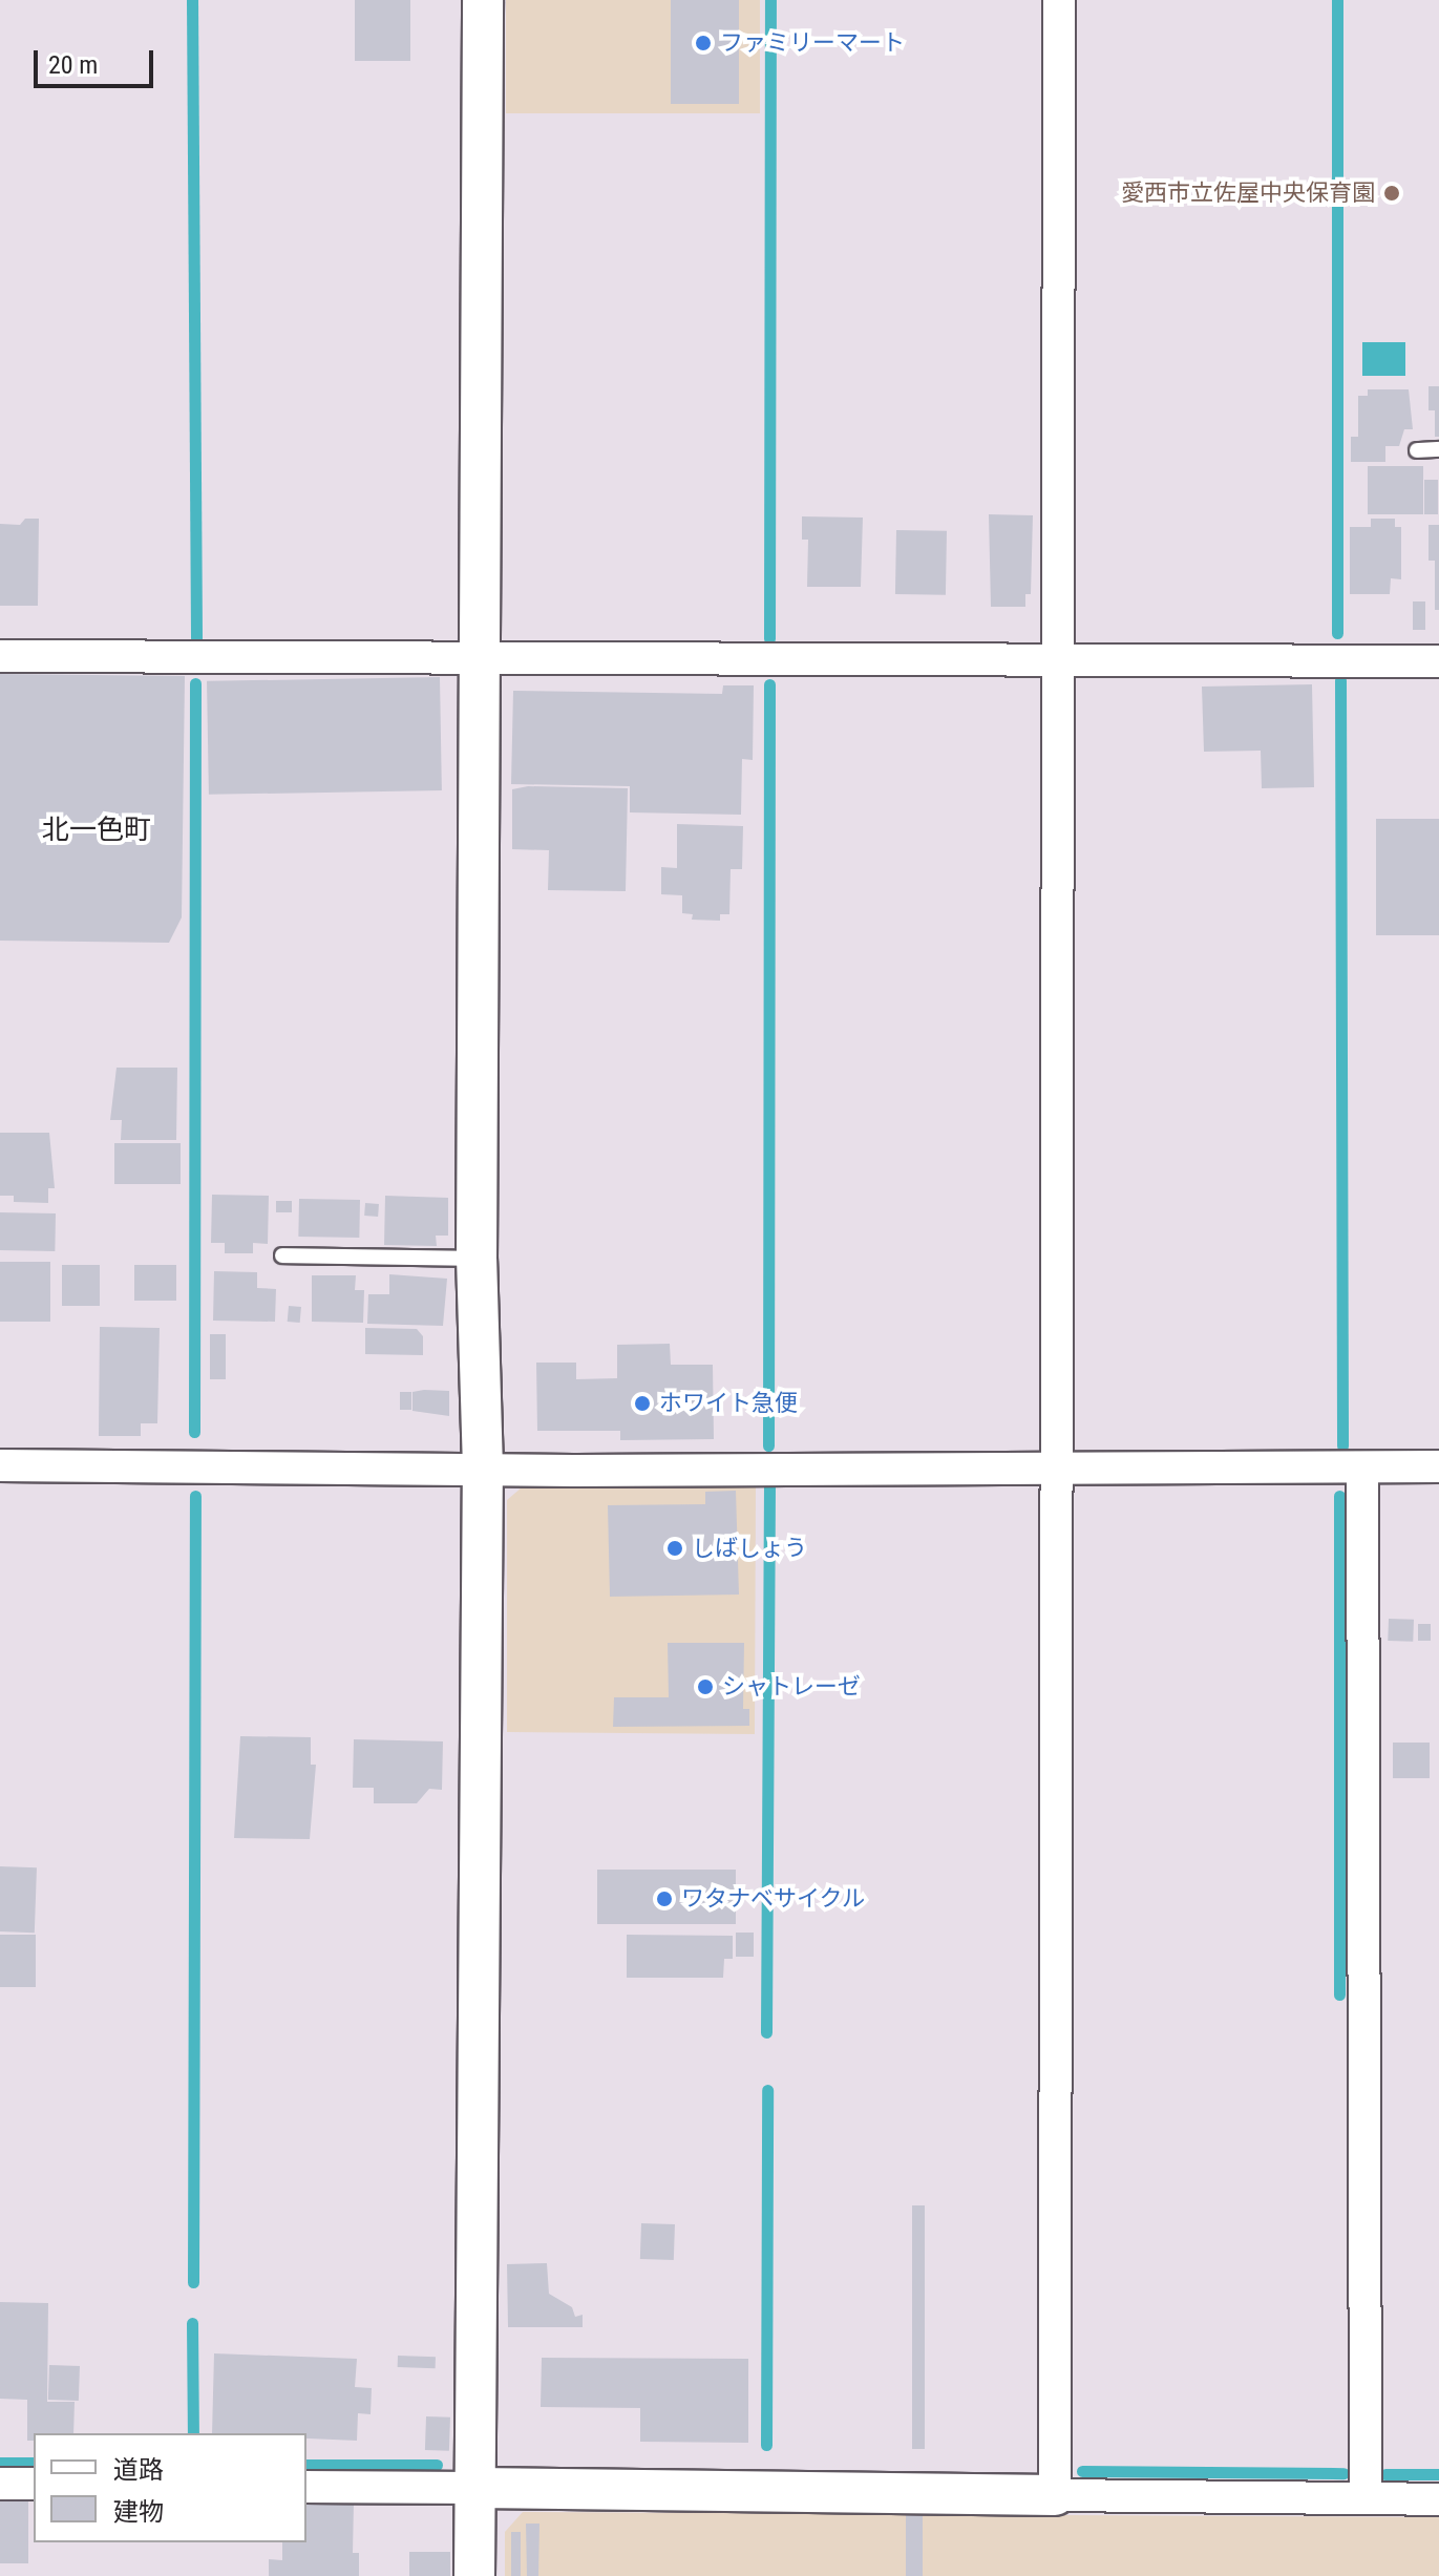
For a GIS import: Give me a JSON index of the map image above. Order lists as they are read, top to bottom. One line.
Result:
{"districts":["北一色町"],"places":["ファミリーマート","愛西市立佐屋中央保育園","ホワイト急便","しばしょう","シャトレーゼ","ワタナベサイクル"],"legend":["道路","建物"],"scale_bar":"20 m"}
